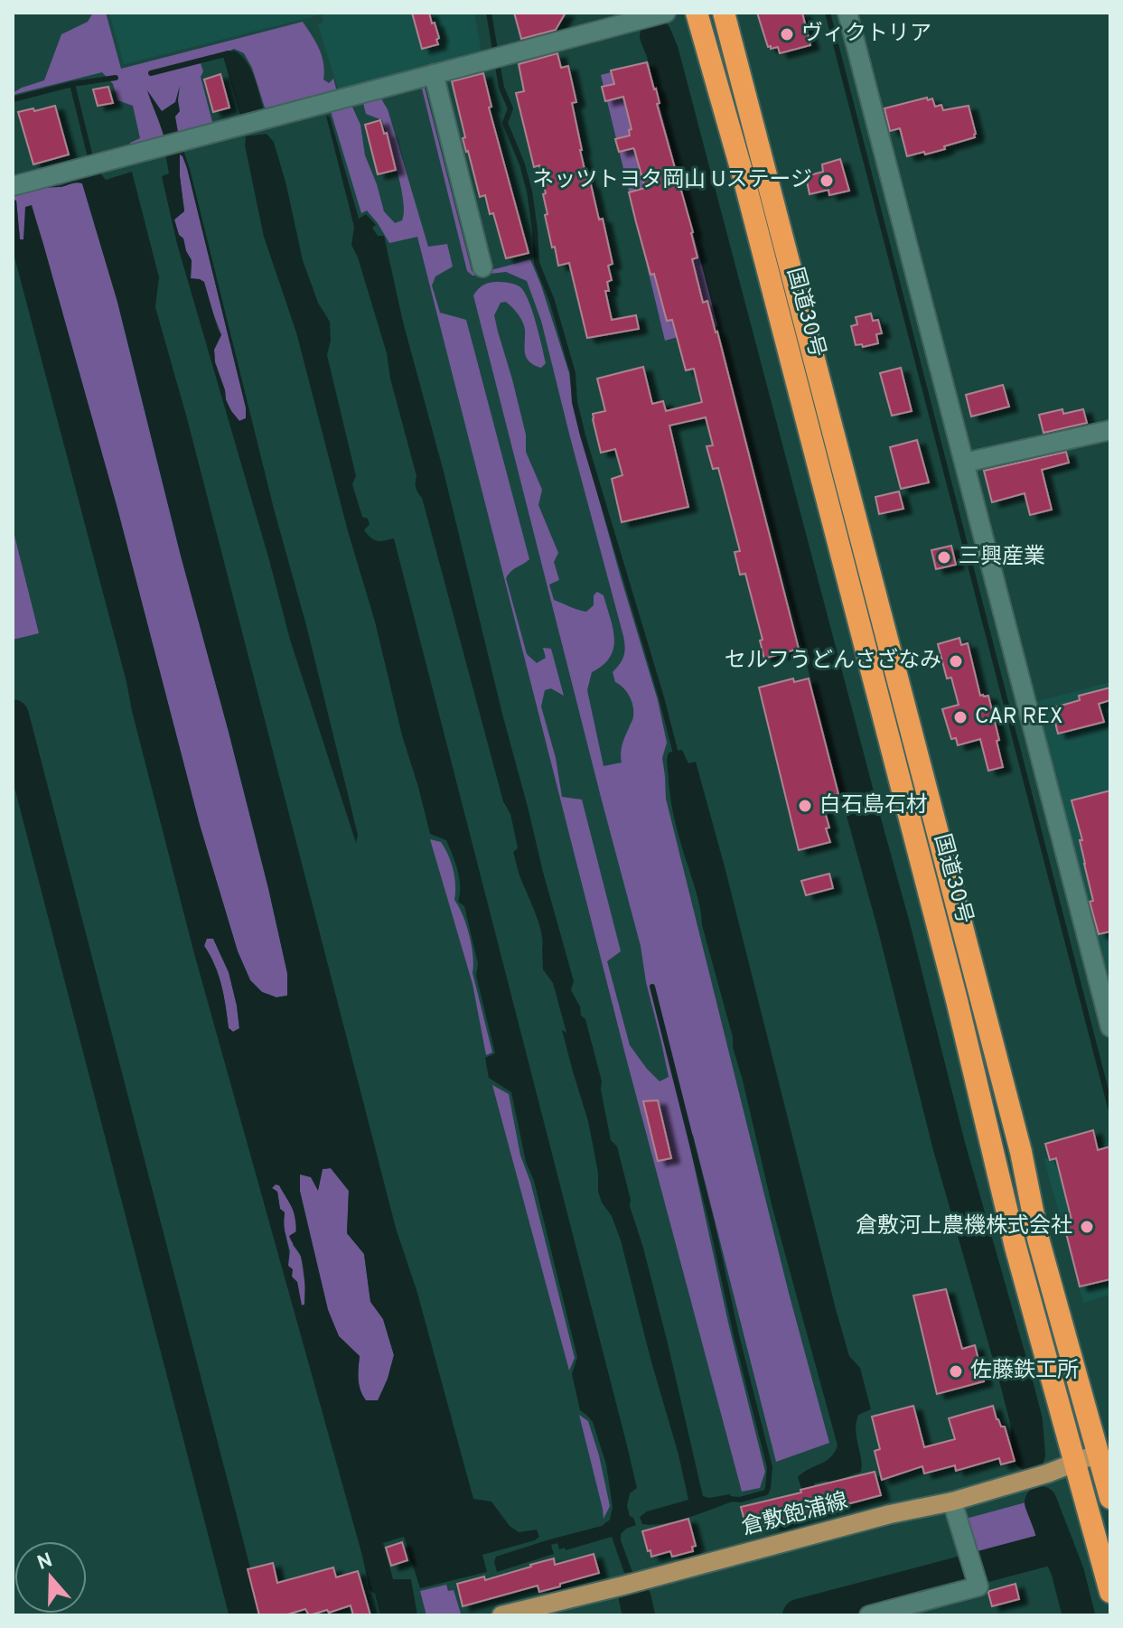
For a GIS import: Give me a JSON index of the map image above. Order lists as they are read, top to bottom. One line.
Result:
{"streets":{"highway":["国道30号"],"main road":["倉敷飽浦線"]},"crossings":[["国道30号","倉敷飽浦線"]],"places":["ヴィクトリア","ネッツトヨタ岡山 Uステージ","三興産業","セルフうどんさざなみ","CAR REX","白石島石材","倉敷河上農機株式会社","佐藤鉄工所"],"north":"top"}
